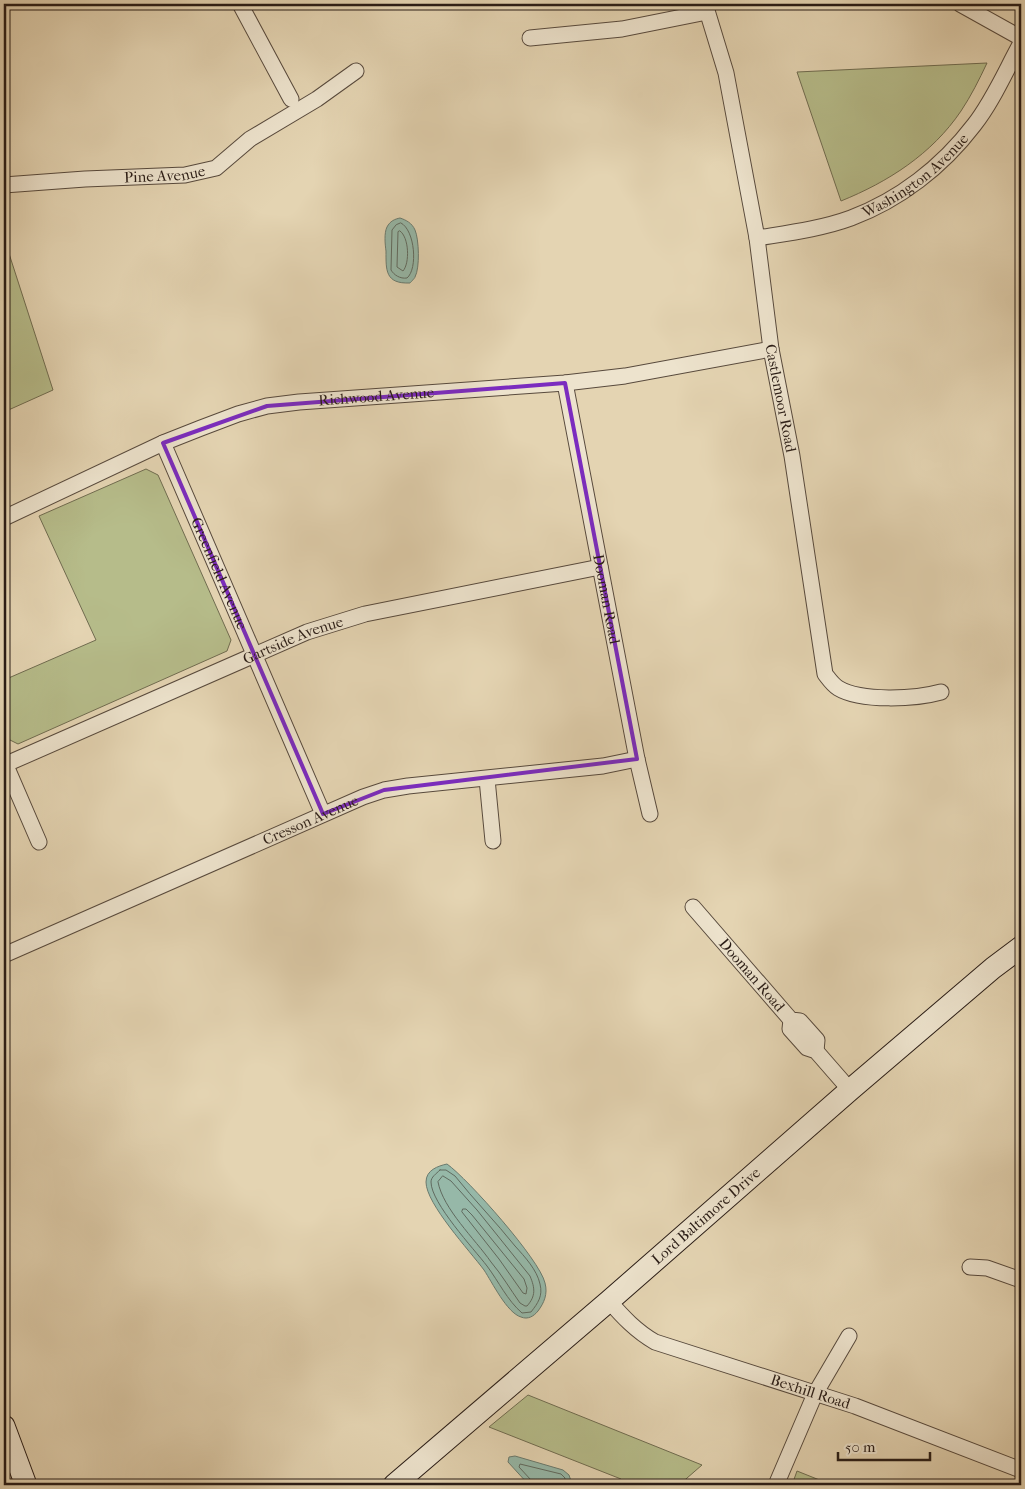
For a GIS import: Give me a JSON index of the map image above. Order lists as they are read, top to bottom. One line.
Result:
{"streets":{"main road":["Lord Baltimore Drive"],"street":["Pine Avenue","Washington Avenue","Richwood Avenue","Castlemoor Road","Greenfield Avenue","Dooman Road","Gartside Avenue","Cresson Avenue","Bexhill Road"]},"crossings":[["Washington Avenue","Castlemoor Road"],["Richwood Avenue","Castlemoor Road"],["Richwood Avenue","Greenfield Avenue"],["Richwood Avenue","Dooman Road"],["Greenfield Avenue","Gartside Avenue"],["Greenfield Avenue","Cresson Avenue"],["Dooman Road","Gartside Avenue"],["Dooman Road","Cresson Avenue"],["Dooman Road","Lord Baltimore Drive"],["Lord Baltimore Drive","Bexhill Road"]],"scale_bar":"50 m"}
